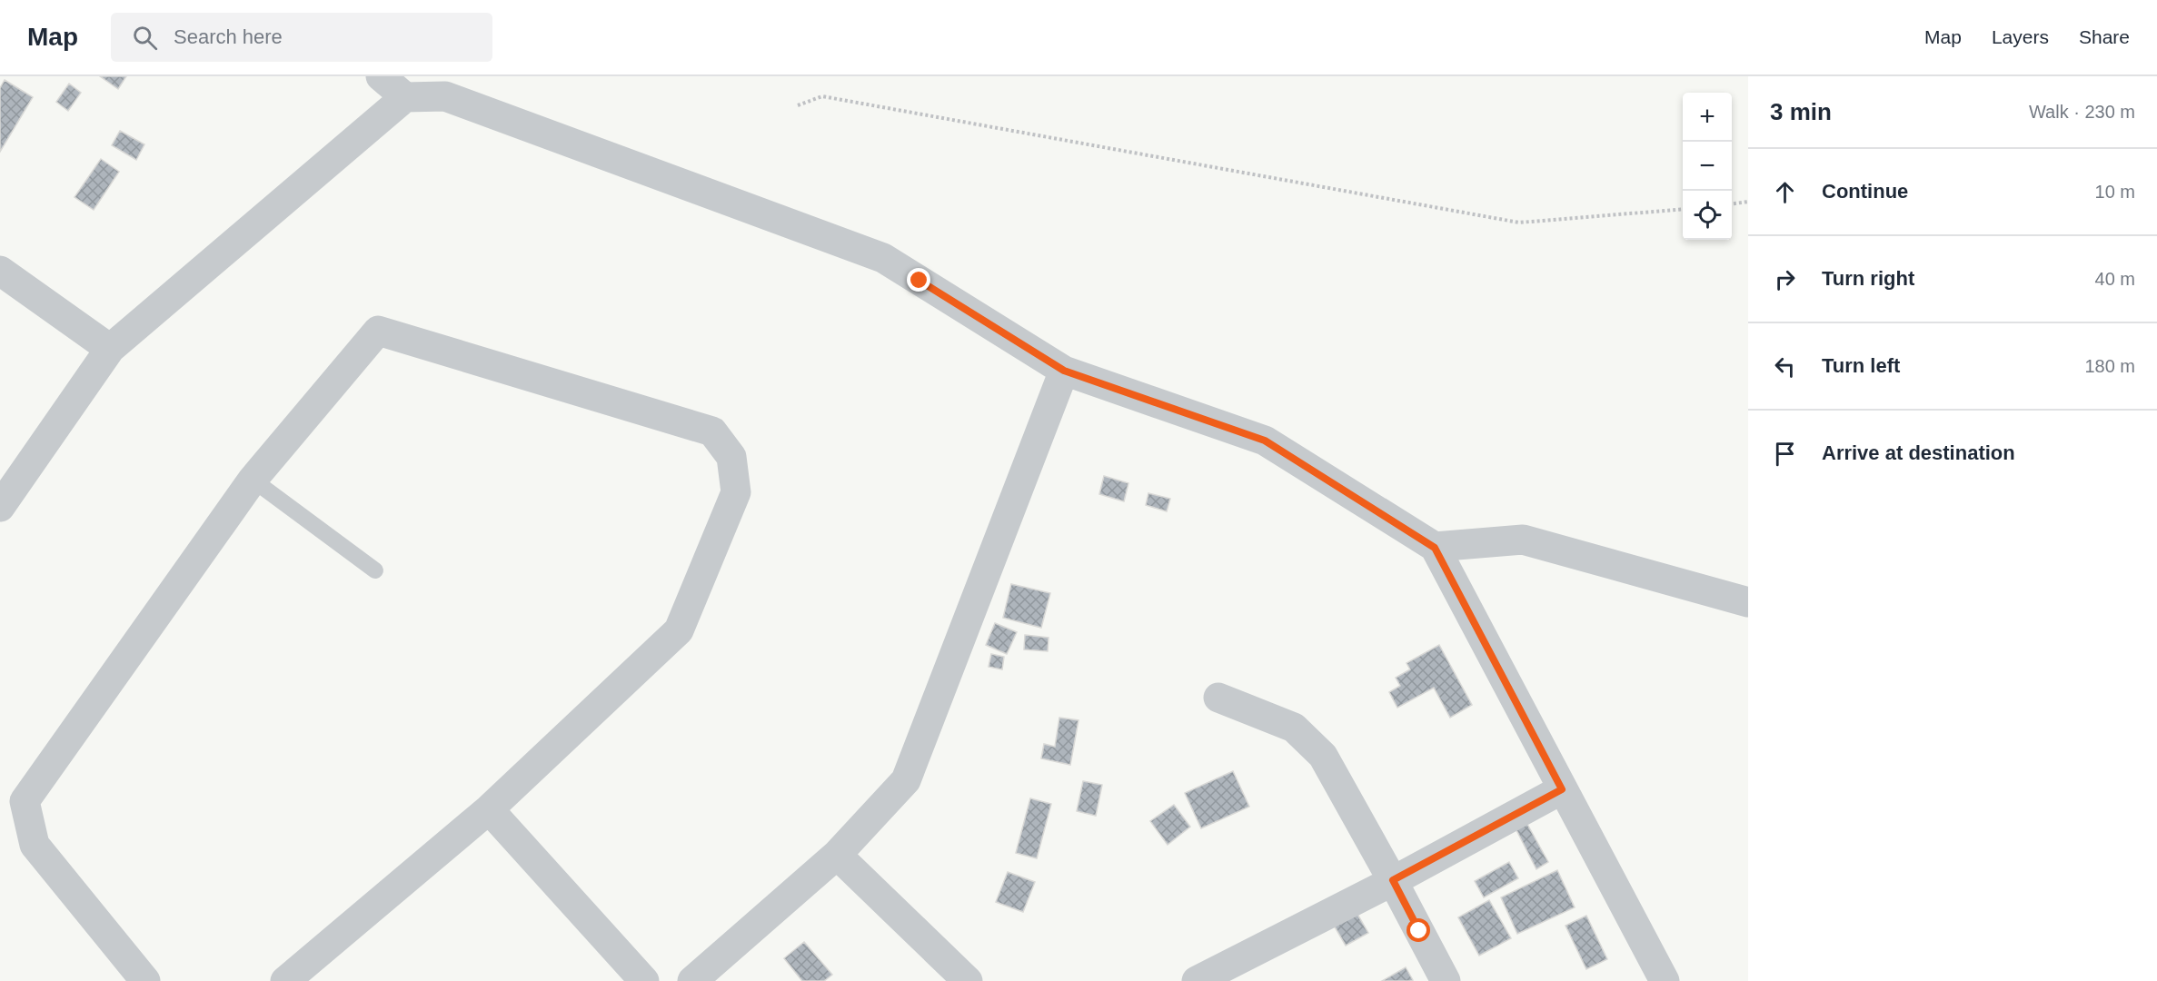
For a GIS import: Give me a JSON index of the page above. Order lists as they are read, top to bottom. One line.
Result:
{"page":{"header":"Map","search":"Search here","nav":["Map","Layers","Share"],"heading":["3 min","Walk · 230 m"],"map_buttons":["+","−"],"list":[["Continue","10 m"],["Turn right","40 m"],["Turn left","180 m"],"Arrive at destination"]}}
